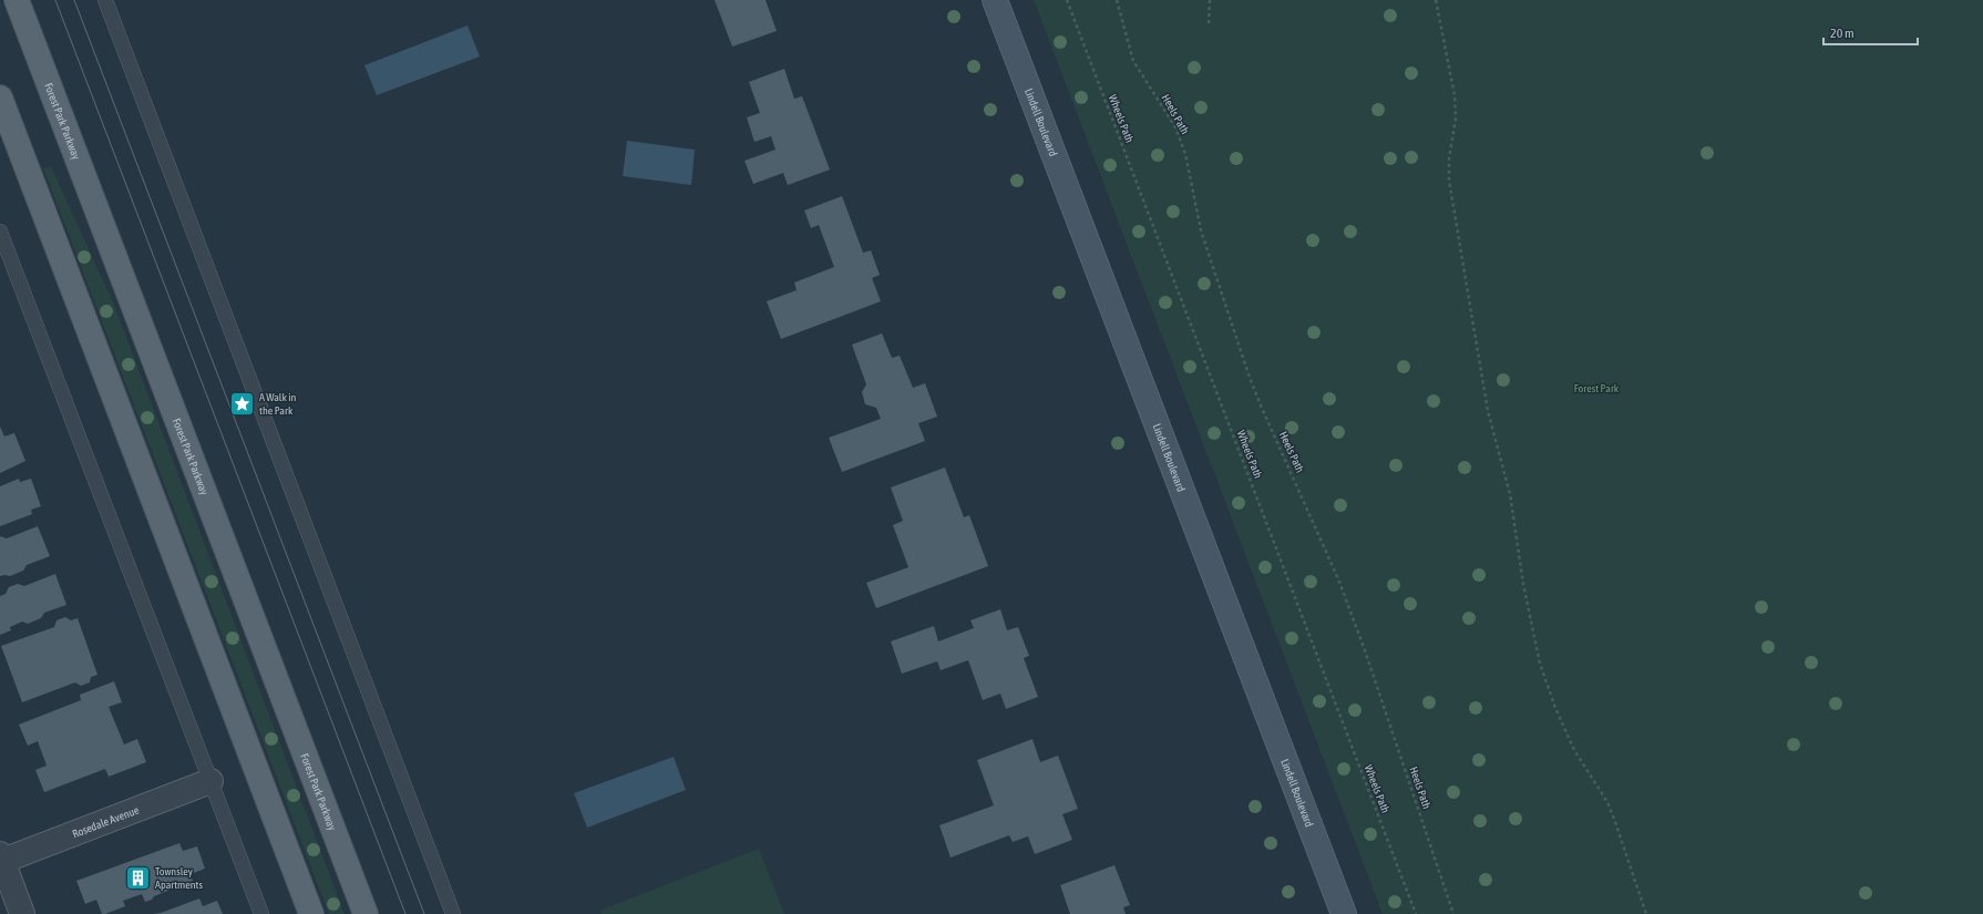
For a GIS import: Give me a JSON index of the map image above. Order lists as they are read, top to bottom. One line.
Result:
{"streets":{"main road":["Forest Park Parkway","Lindell Boulevard"],"street":["Rosedale Avenue"],"path":["Heels Path","Wheels Path"]},"parks":["Forest Park"],"places":{"place":["A Walk in the Park"],"building":["Townsley Apartments"]},"scale_bar":"20 m"}
